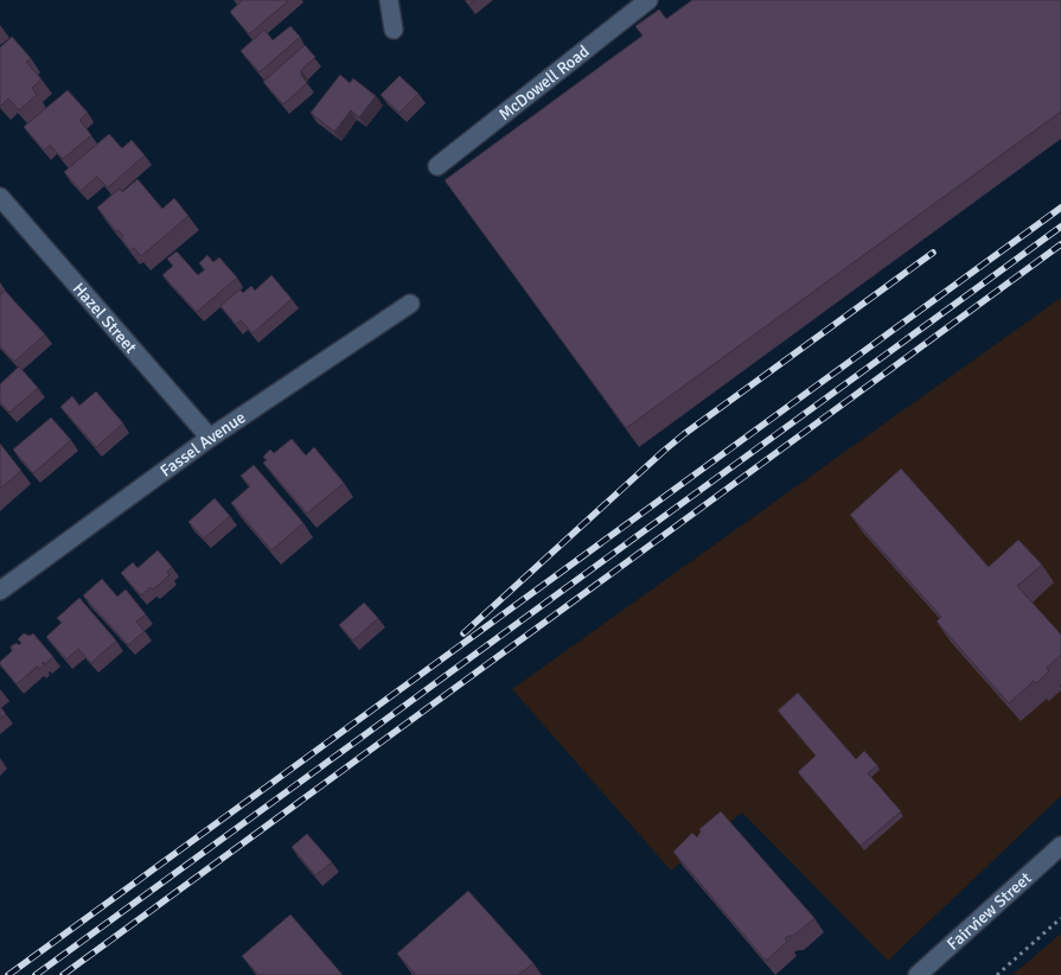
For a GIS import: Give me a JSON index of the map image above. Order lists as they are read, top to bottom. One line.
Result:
{"streets":{"street":["McDowell Road","Hazel Street","Fassel Avenue","Fairview Street"]},"crossings":[["Hazel Street","Fassel Avenue"]]}
